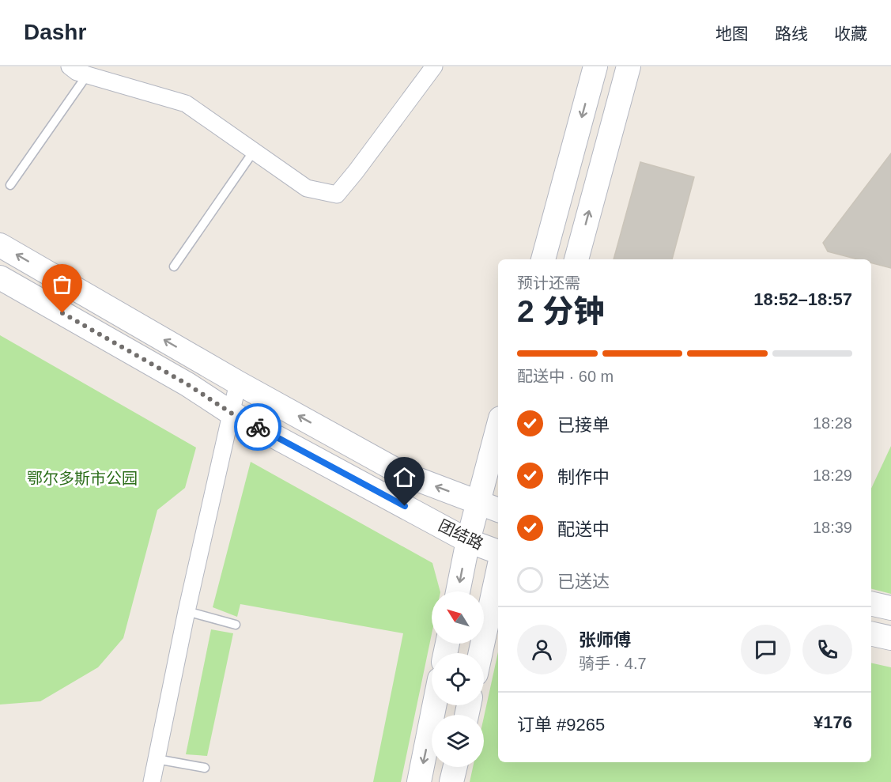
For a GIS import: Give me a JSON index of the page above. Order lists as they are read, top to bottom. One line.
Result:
{"streets":{"street":["团结路"]},"parks":["鄂尔多斯市公园"],"north":"top left","page":{"header":"Dashr","nav":["地图","路线","收藏"],"heading":["2 分钟","预计还需","18:52–18:57"],"panel":["张师傅","骑手 · 4.7","订单 #9265","¥176"],"bar":"配送中 · 60 m","list":[["已接单","18:28"],["制作中","18:29"],["配送中","18:39"],"已送达"]}}
